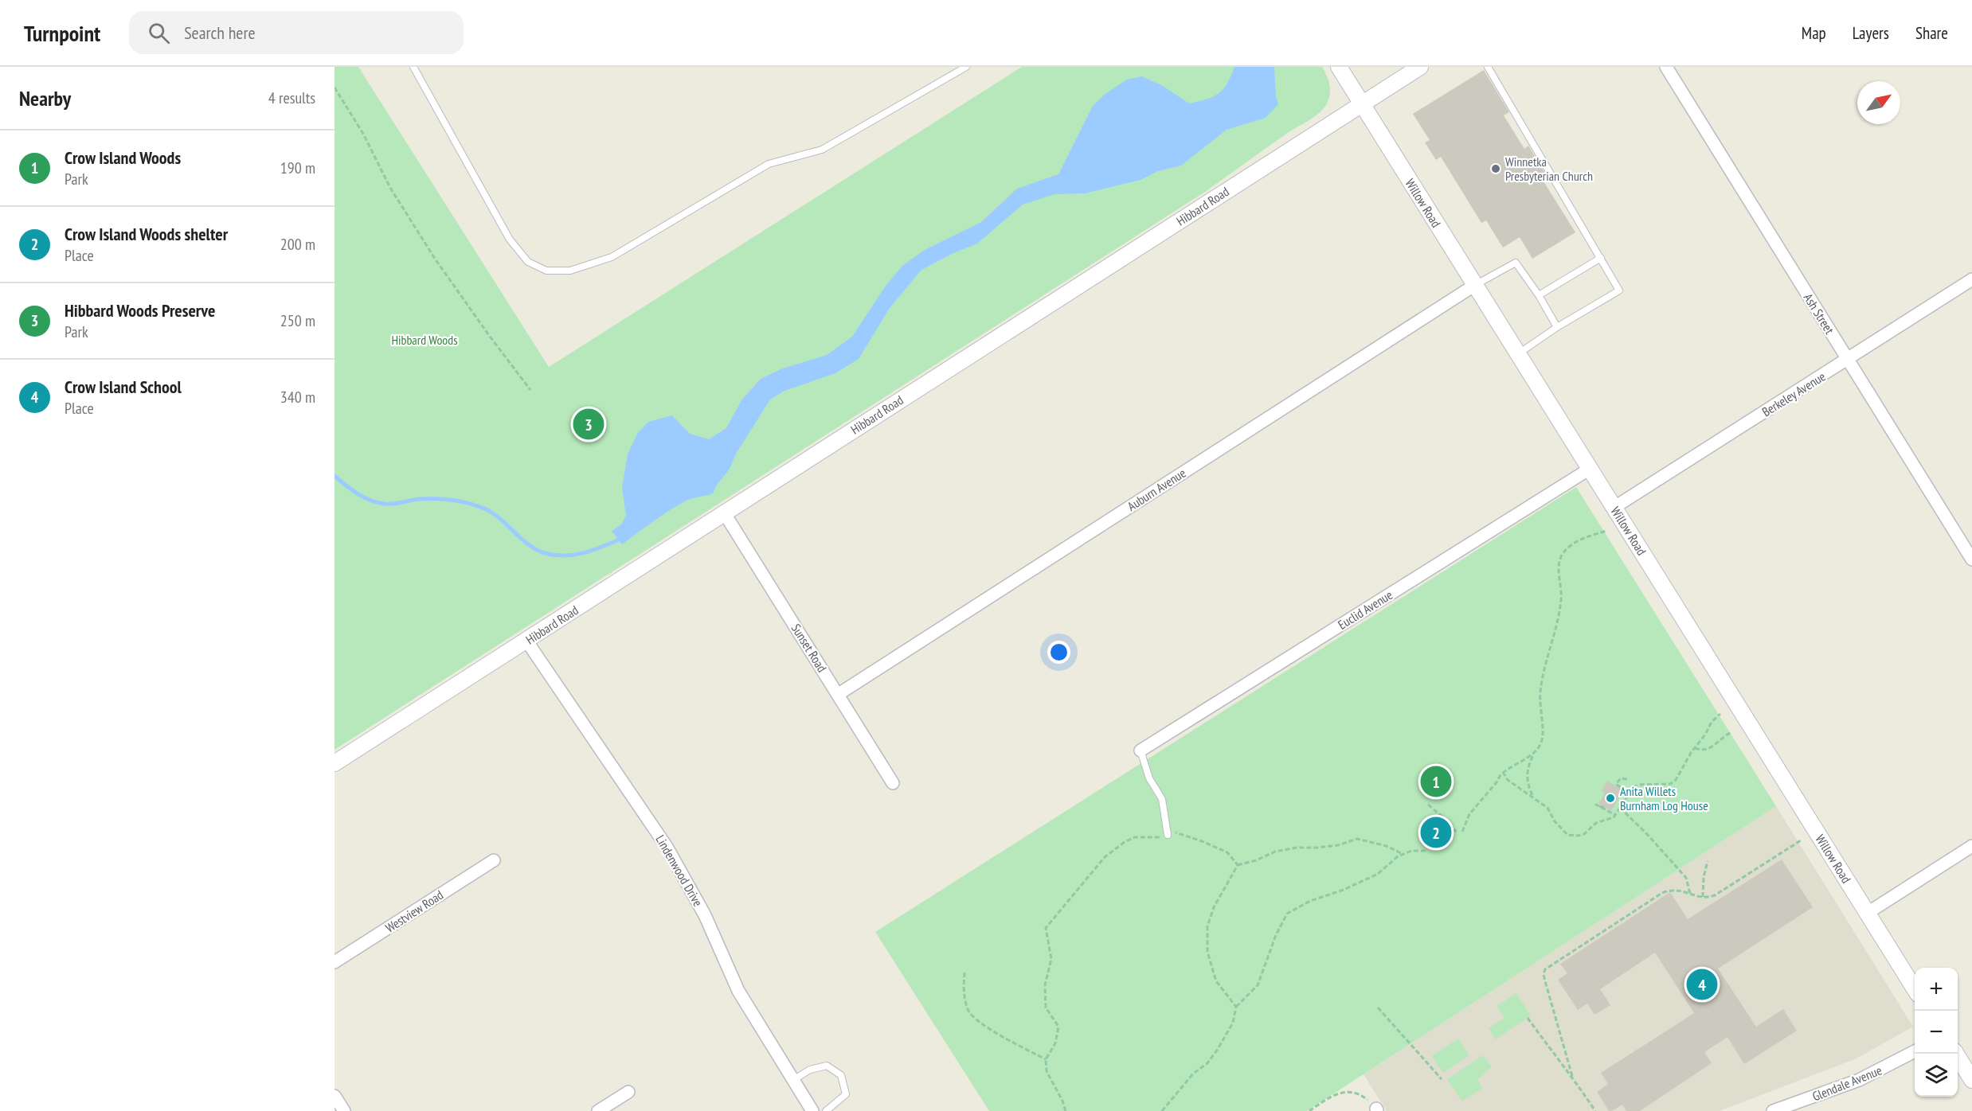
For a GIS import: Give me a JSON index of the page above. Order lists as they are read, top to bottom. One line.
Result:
{"streets":{"street":["Willow Road","Hibbard Road","Ash Street","Berkeley Avenue","Auburn Avenue","Euclid Avenue","Sunset Road","Lindenwood Drive","Westview Road","Glendale Avenue"]},"crossings":[["Willow Road","Hibbard Road"],["Willow Road","Berkeley Avenue"],["Willow Road","Auburn Avenue"],["Willow Road","Euclid Avenue"],["Hibbard Road","Sunset Road"],["Hibbard Road","Lindenwood Drive"],["Ash Street","Berkeley Avenue"],["Auburn Avenue","Sunset Road"]],"parks":["Hibbard Woods"],"places":["Winnetka Presbyterian Church","Anita Willets Burnham Log House"],"north":"top right","page":{"header":"Turnpoint","search":"Search here","nav":["Map","Layers","Share"],"heading":["Nearby","4 results"],"list":[{"mark":"1","name":"Crow Island Woods","note":"Park","value":"190 m"},{"mark":"2","name":"Crow Island Woods shelter","note":"Place","value":"200 m"},{"mark":"3","name":"Hibbard Woods Preserve","note":"Park","value":"250 m"},{"mark":"4","name":"Crow Island School","note":"Place","value":"340 m"}],"pins":["3","1","2","4"],"map_buttons":["+","−"]}}
